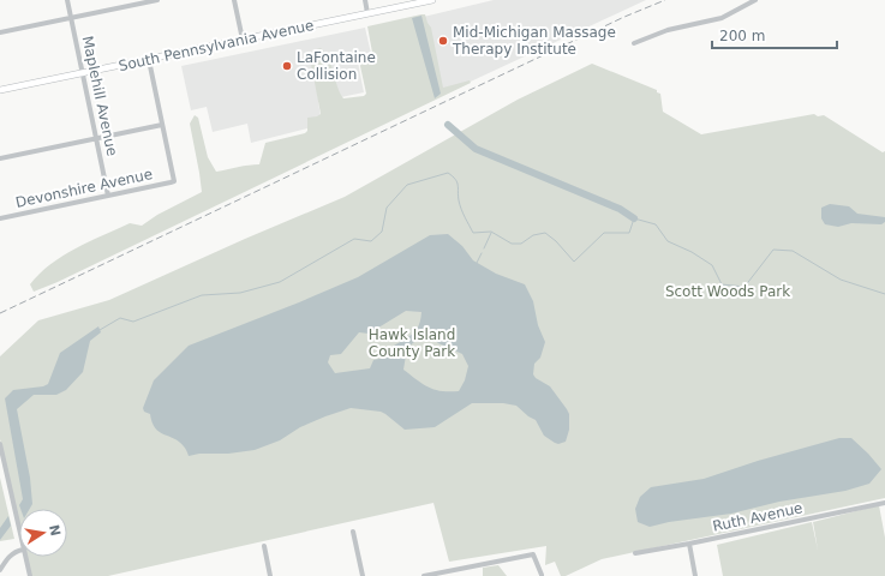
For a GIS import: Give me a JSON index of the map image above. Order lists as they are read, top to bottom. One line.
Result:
{"streets":{"main road":["South Pennsylvania Avenue"],"street":["Maplehill Avenue","Devonshire Avenue","Ruth Avenue"]},"crossings":[["South Pennsylvania Avenue","Maplehill Avenue"],["Maplehill Avenue","Devonshire Avenue"]],"parks":["Scott Woods Park","Hawk Island County Park"],"places":["Mid-Michigan Massage Therapy Institute","LaFontaine Collision"],"scale_bar":"200 m","north":"right"}
